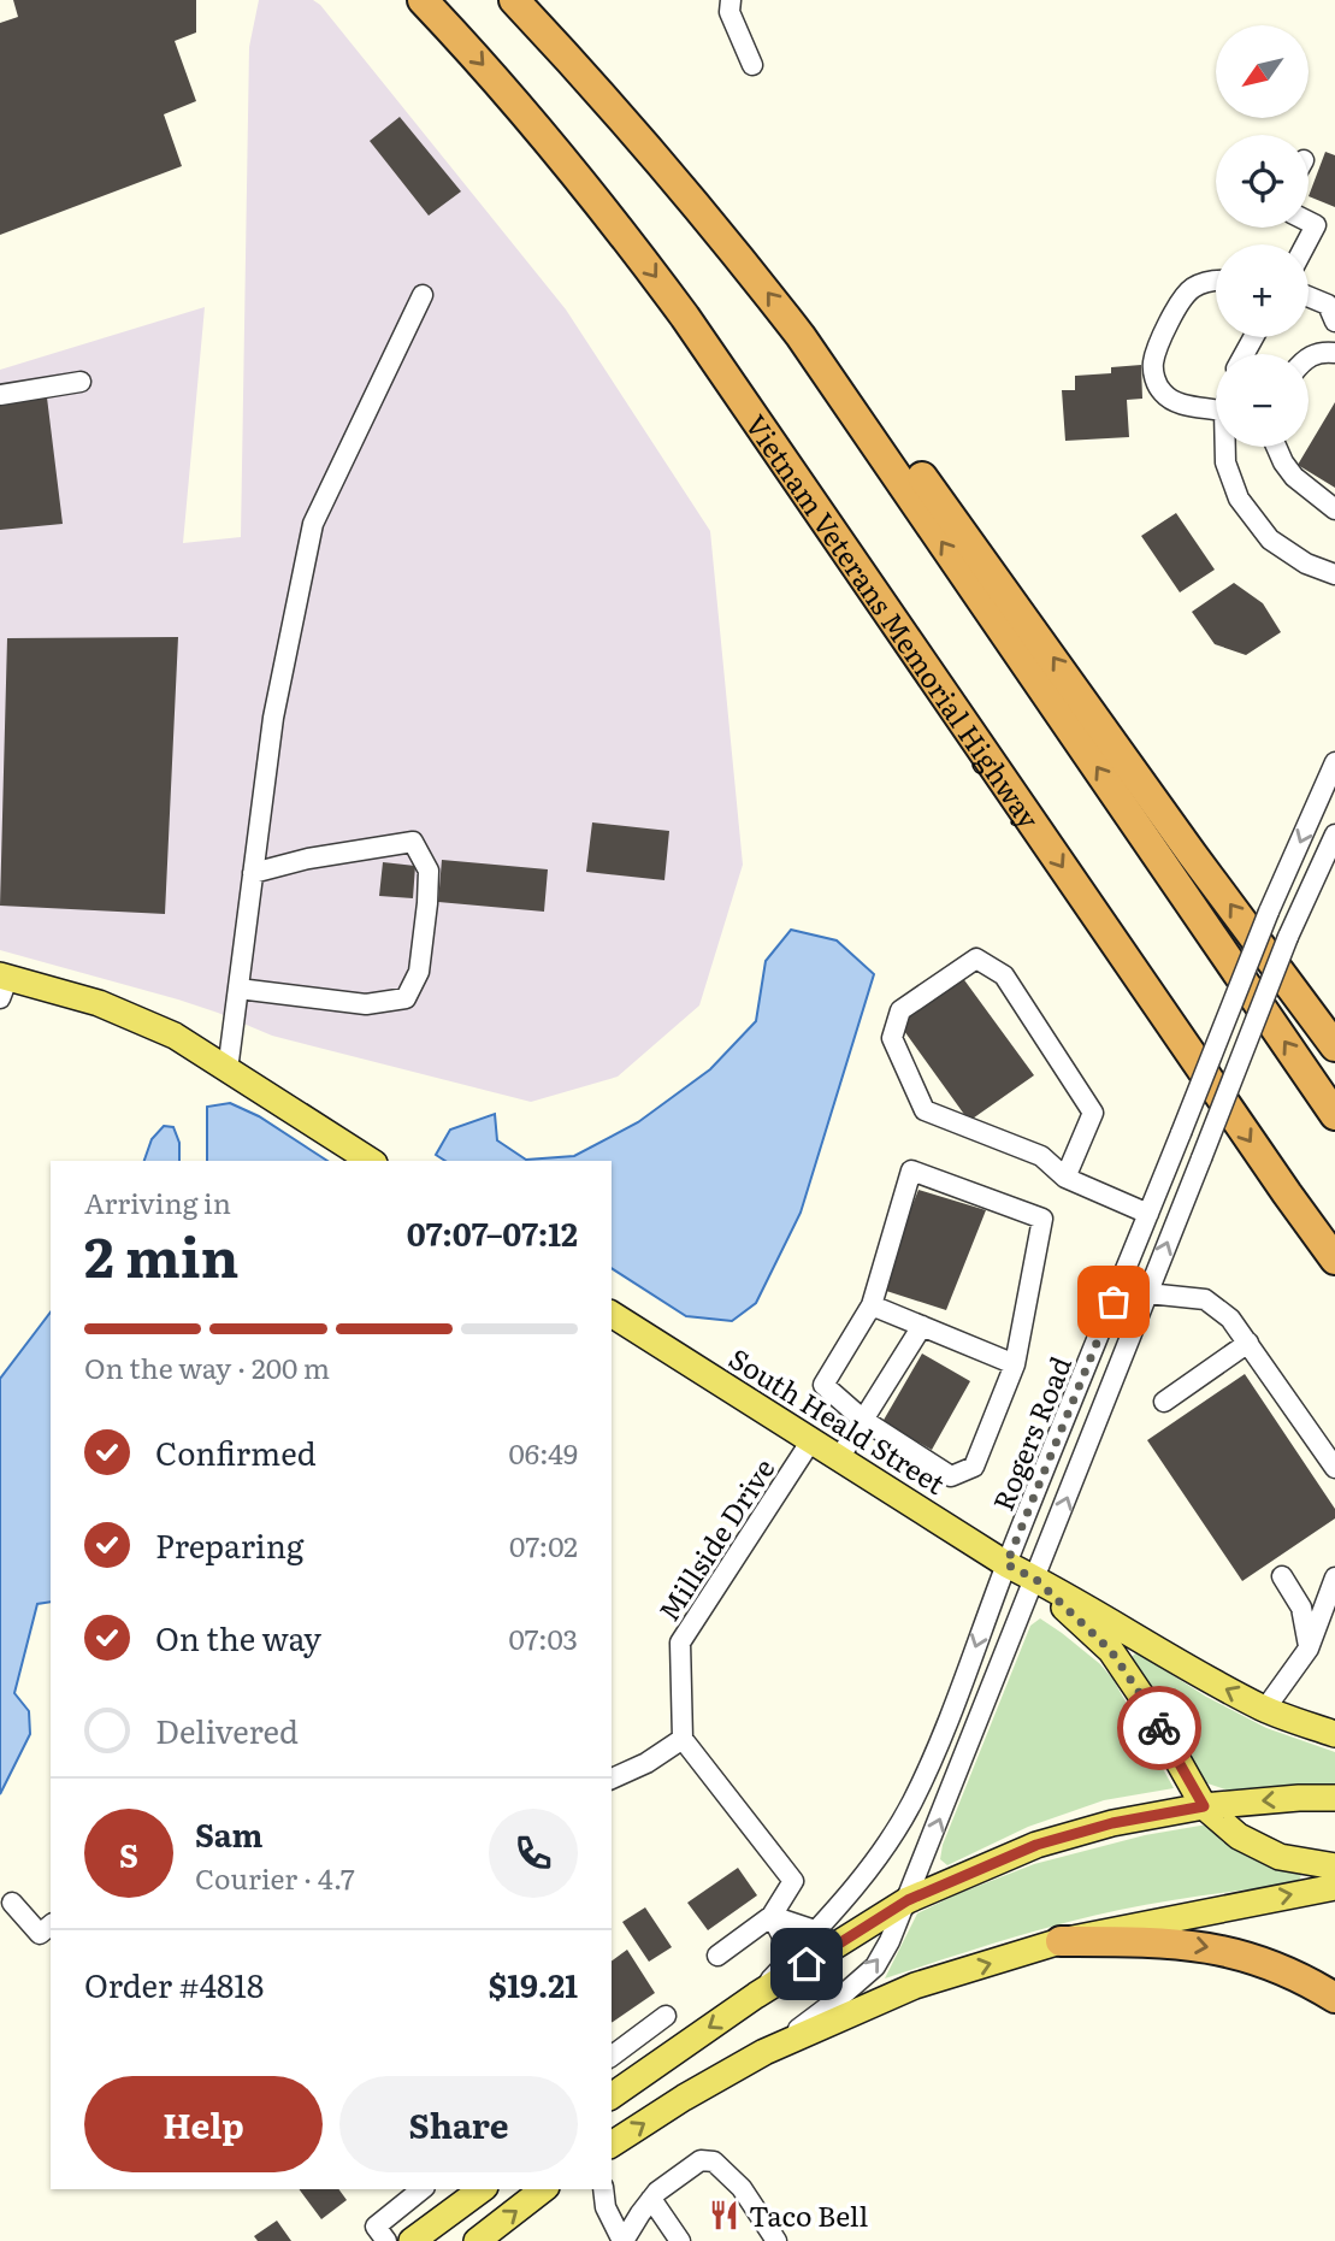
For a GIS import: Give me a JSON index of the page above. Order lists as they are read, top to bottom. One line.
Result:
{"streets":{"highway":["Vietnam Veterans Memorial Highway"],"main road":["South Heald Street"],"street":["Rogers Road","Millside Drive"]},"crossings":[["South Heald Street","Rogers Road"],["South Heald Street","Millside Drive"]],"places":{"restaurant":["Taco Bell"]},"north":"bottom left","page":{"map_buttons":["+","−"],"heading":["2 min","Arriving in","07:07–07:12"],"panel":["Sam","Courier · 4.7","Order #4818","$19.21"],"bar":"On the way · 200 m","list":[["Confirmed","06:49"],["Preparing","07:02"],["On the way","07:03"],"Delivered"],"round":"S","buttons":["Help","Share"]}}
